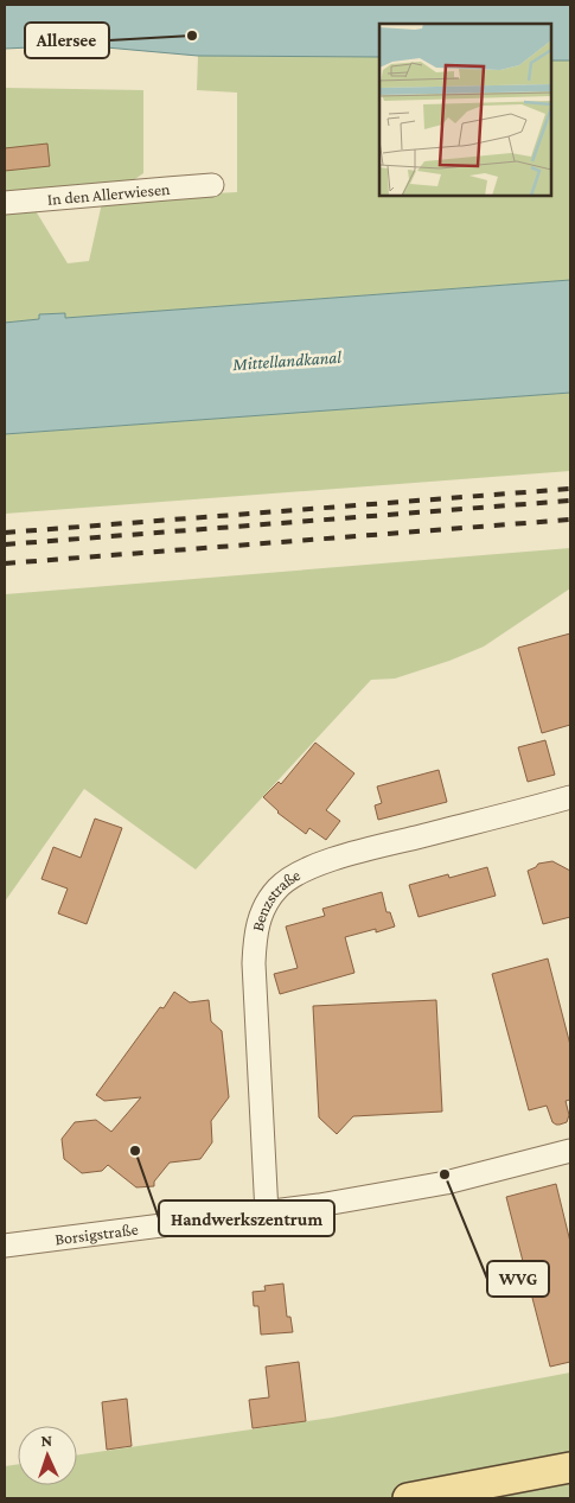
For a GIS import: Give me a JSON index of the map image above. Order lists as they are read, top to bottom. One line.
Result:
{"streets":{"street":["In den Allerwiesen","Benzstraße","Borsigstraße"]},"crossings":[["Benzstraße","Borsigstraße"]],"water":["Mittellandkanal"],"places":["Allersee","Handwerkszentrum","WVG"],"north":"top"}
